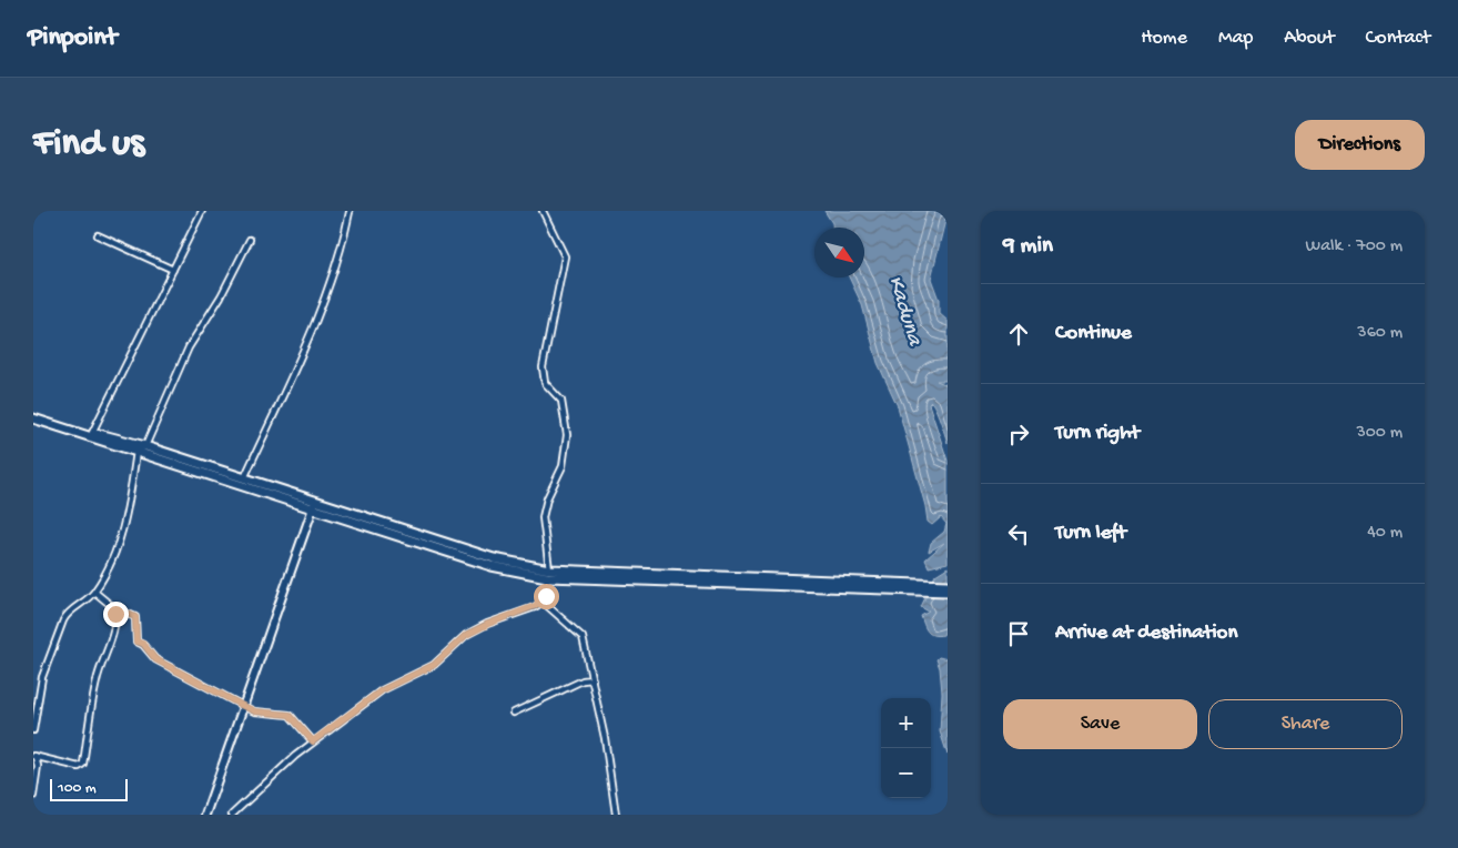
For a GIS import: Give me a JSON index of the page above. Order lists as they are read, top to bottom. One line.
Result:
{"water":["Kaduna"],"scale_bar":"100 m","north":"bottom right","page":{"header":"Pinpoint","nav":["Home","Map","About","Contact"],"buttons":["Directions",["Save","Share"]],"title":"Find us","heading":["9 min","Walk · 700 m"],"list":[["Continue","360 m"],["Turn right","300 m"],["Turn left","40 m"],"Arrive at destination"],"map_buttons":["+","−"],"scale":"100 m"}}
